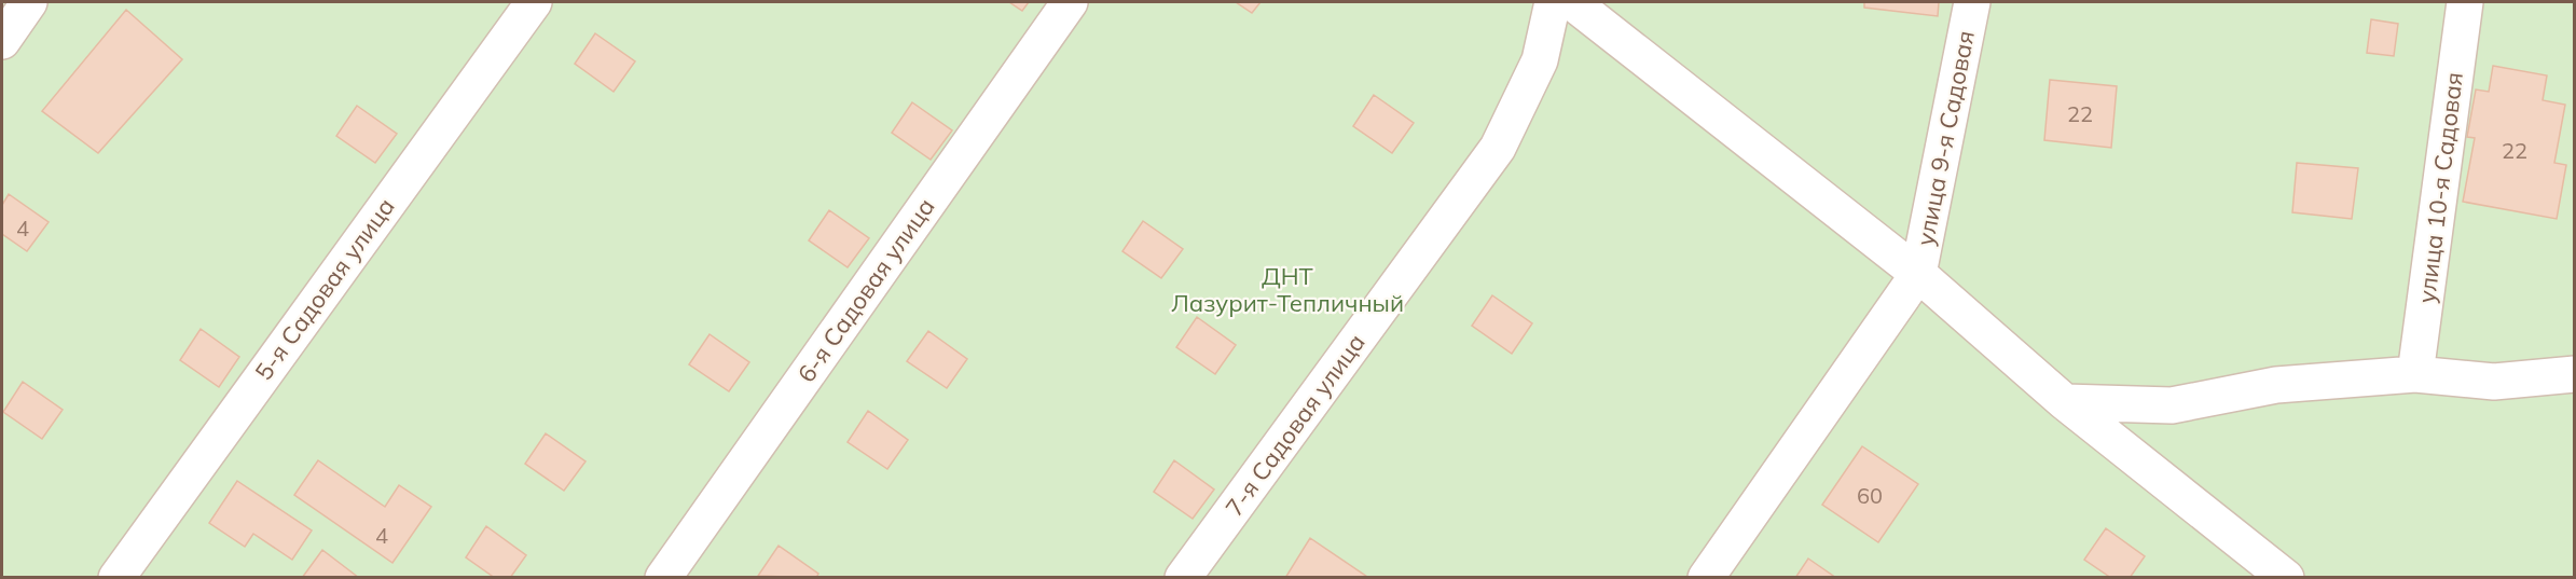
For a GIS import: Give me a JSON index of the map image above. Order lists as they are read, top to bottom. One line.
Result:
{"streets":{"street":["улица 9-я Садовая","улица 10-я Садовая","5-я Садовая улица","6-я Садовая улица","7-я Садовая улица"]},"parks":["ДНТ Лазурит-Тепличный"],"house_numbers":["22","22","4","60","4"]}
